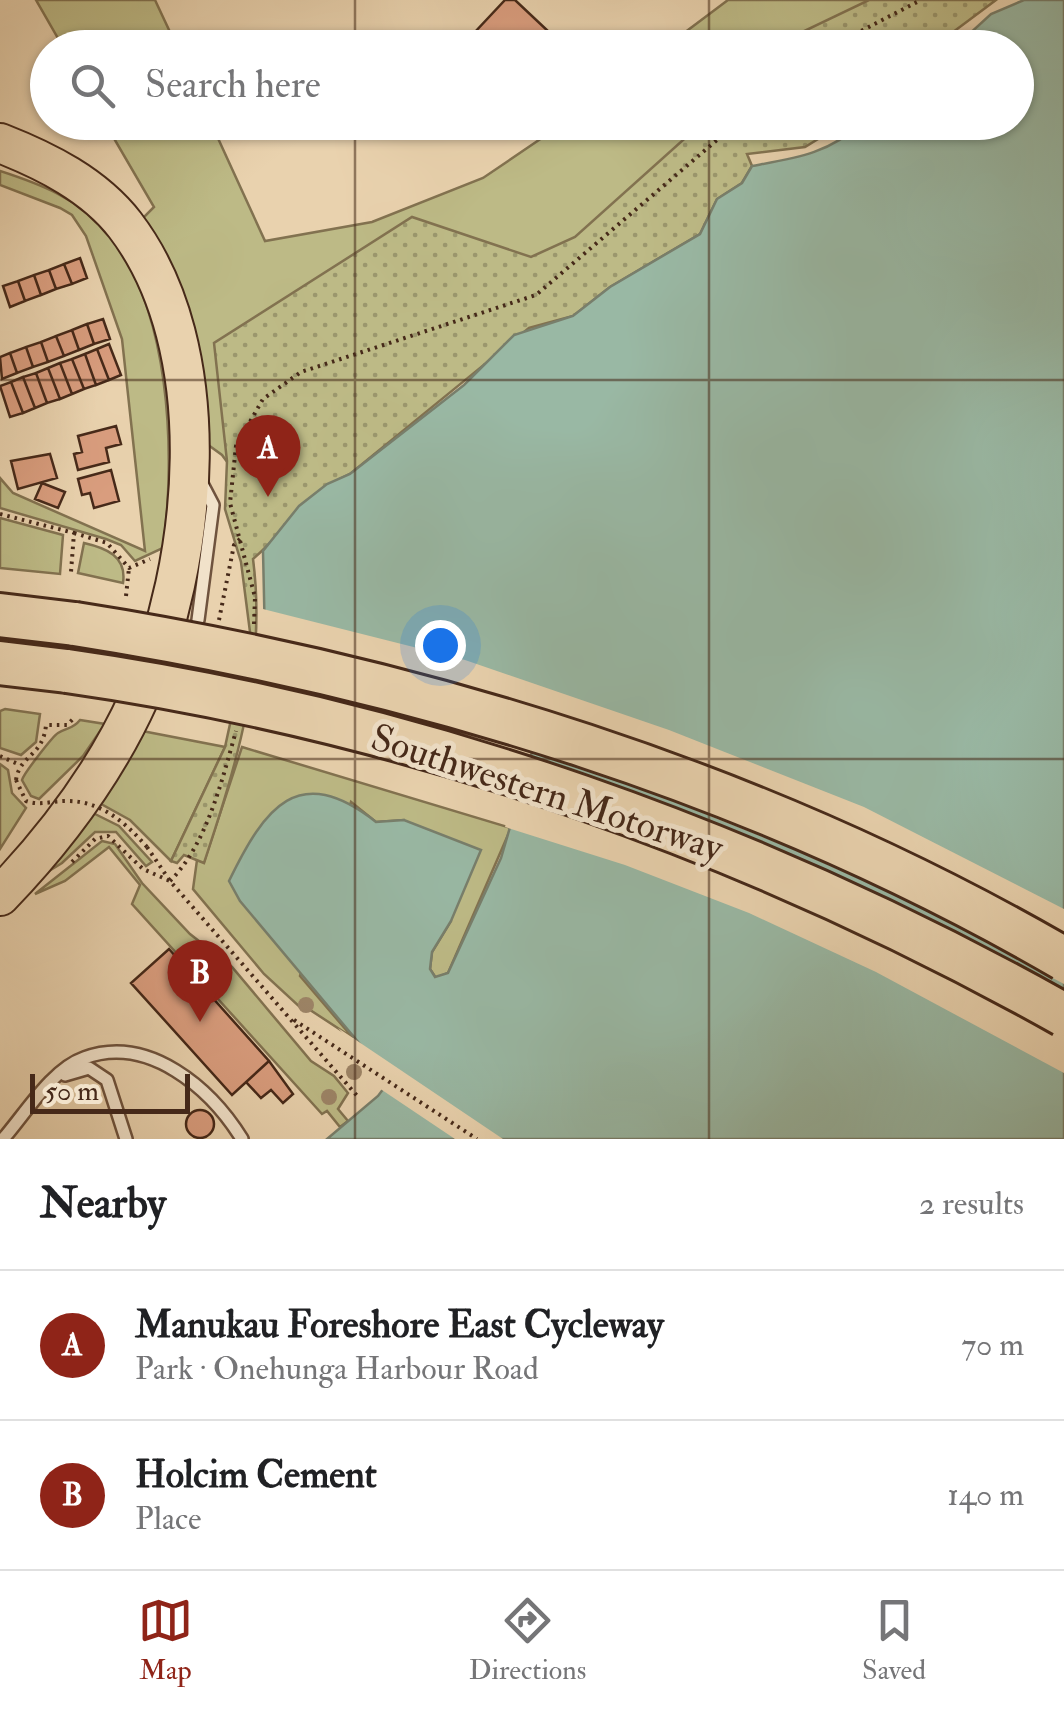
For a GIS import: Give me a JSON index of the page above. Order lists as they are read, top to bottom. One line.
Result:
{"streets":{"highway":["Southwestern Motorway"]},"scale_bar":"50 m","page":{"search":"Search here","pins":["A","B"],"scale":"50 m","heading":["Nearby","2 results"],"list":[{"mark":"A","name":"Manukau Foreshore East Cycleway","note":"Park · Onehunga Harbour Road","value":"70 m"},{"mark":"B","name":"Holcim Cement","note":"Place","value":"140 m"}],"nav":["Map","Directions","Saved"]}}
